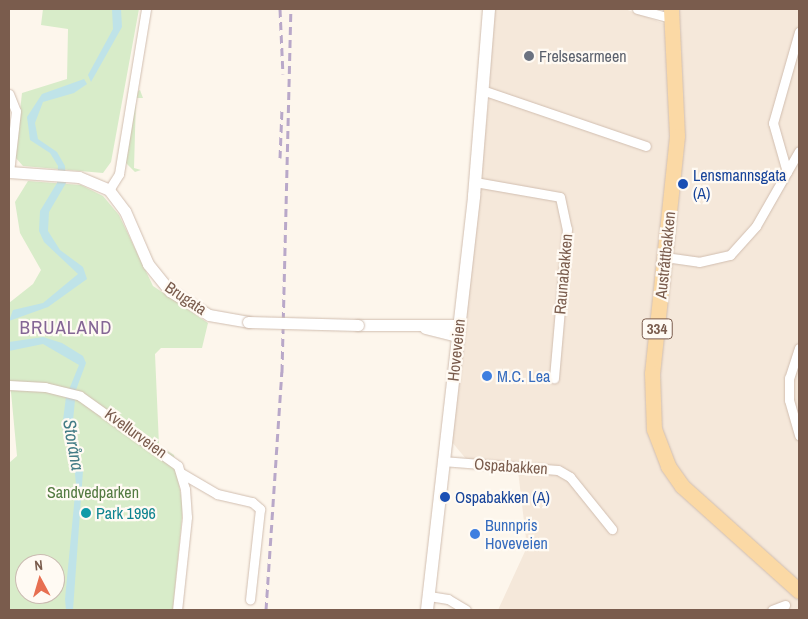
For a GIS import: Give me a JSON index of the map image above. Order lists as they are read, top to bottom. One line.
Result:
{"streets":{"main road":["Austråttbakken","334","Hoveveien"],"street":["Raunabakken","Brugata","Kvellurveien","Ospabakken"]},"crossings":[["Raunabakken","Hoveveien"],["Brugata","Hoveveien"],["Hoveveien","Ospabakken"]],"districts":["BRUALAND"],"water":["Storåna"],"parks":["Sandvedparken"],"places":["Frelsesarmeen","Lensmannsgata (A)","M.C. Lea","Ospabakken (A)","Park 1996","Bunnpris Hoveveien"],"north":"top"}
